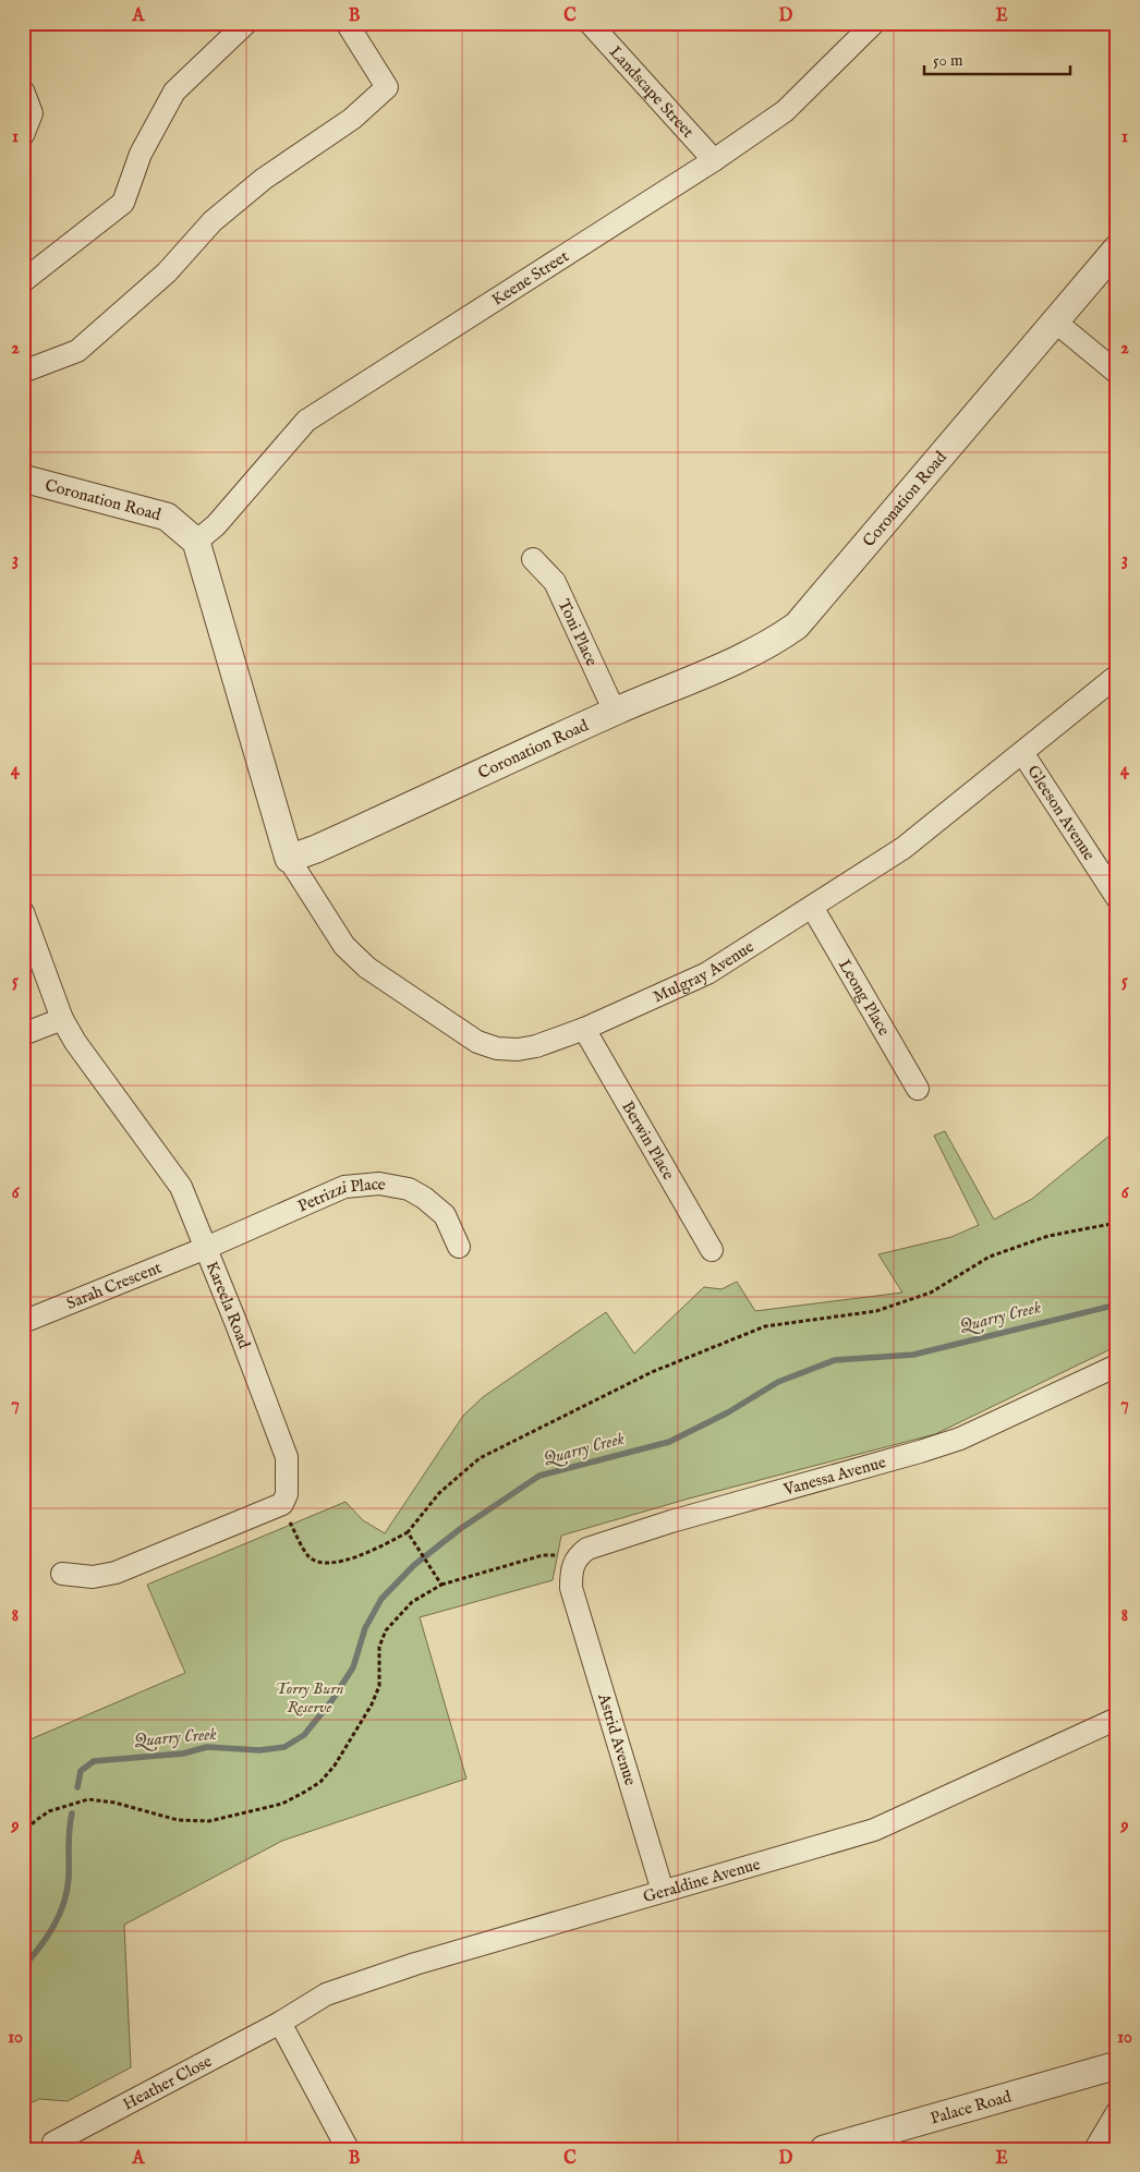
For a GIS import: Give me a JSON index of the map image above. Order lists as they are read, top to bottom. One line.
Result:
{"streets":{"street":["Landscape Street","Keene Street","Coronation Road","Toni Place","Gleeson Avenue","Mulgray Avenue","Leong Place","Berwin Place","Petrizzi Place","Sarah Crescent","Kareela Road","Vanessa Avenue","Astrid Avenue","Geraldine Avenue","Heather Close","Palace Road"]},"crossings":[["Landscape Street","Keene Street"],["Keene Street","Coronation Road"],["Coronation Road","Toni Place"],["Coronation Road","Mulgray Avenue"],["Gleeson Avenue","Mulgray Avenue"],["Mulgray Avenue","Leong Place"],["Mulgray Avenue","Berwin Place"],["Petrizzi Place","Sarah Crescent"],["Petrizzi Place","Kareela Road"],["Sarah Crescent","Kareela Road"],["Vanessa Avenue","Astrid Avenue"],["Astrid Avenue","Geraldine Avenue"],["Geraldine Avenue","Heather Close"]],"water":["Quarry Creek"],"parks":["Torry Burn Reserve"],"scale_bar":"50 m","grid":{"columns":["A","B","C","D","E"],"rows":["1","2","3","4","5","6","7","8","9","10"]}}
